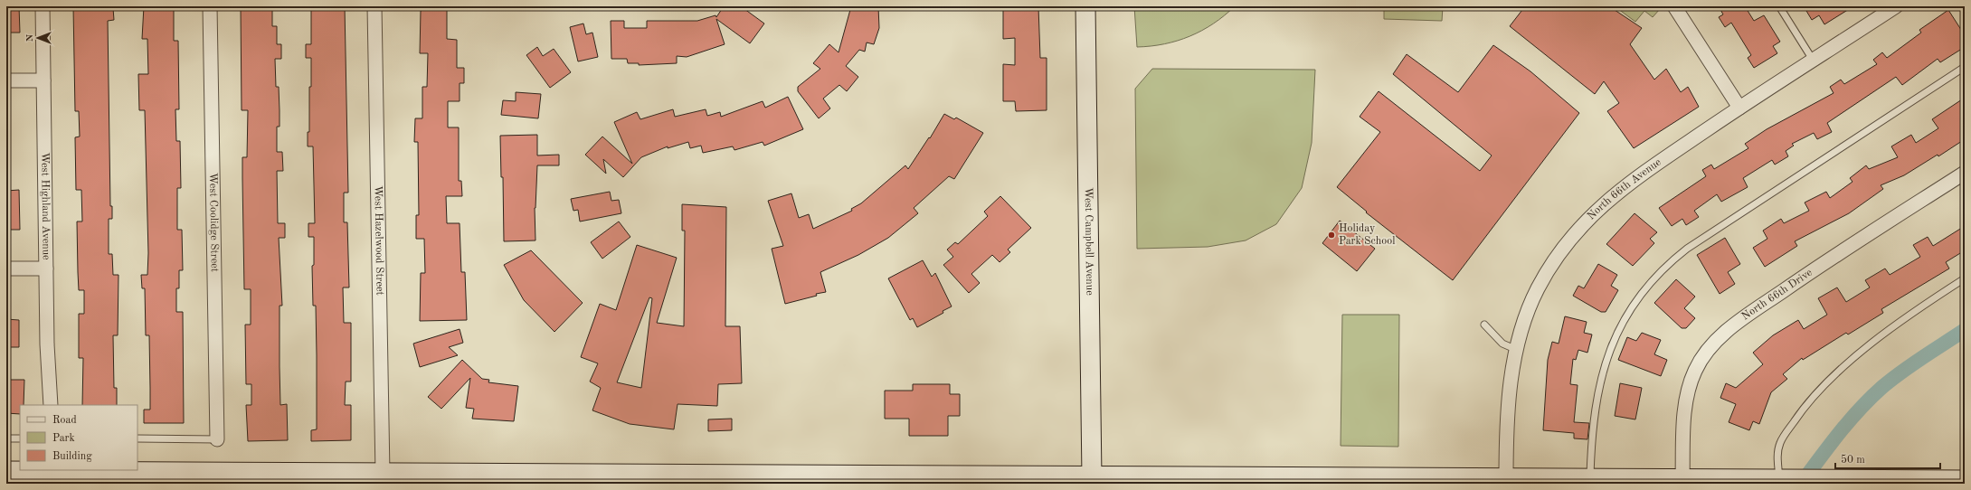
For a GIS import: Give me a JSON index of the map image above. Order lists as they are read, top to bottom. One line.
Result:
{"streets":{"main road":["West Campbell Avenue"],"street":["North 66th Avenue","West Highland Avenue","West Coolidge Street","West Hazelwood Street","North 66th Drive"]},"places":["Holiday Park School"],"legend":["Road","Park","Building"],"scale_bar":"50 m","north":"left"}
